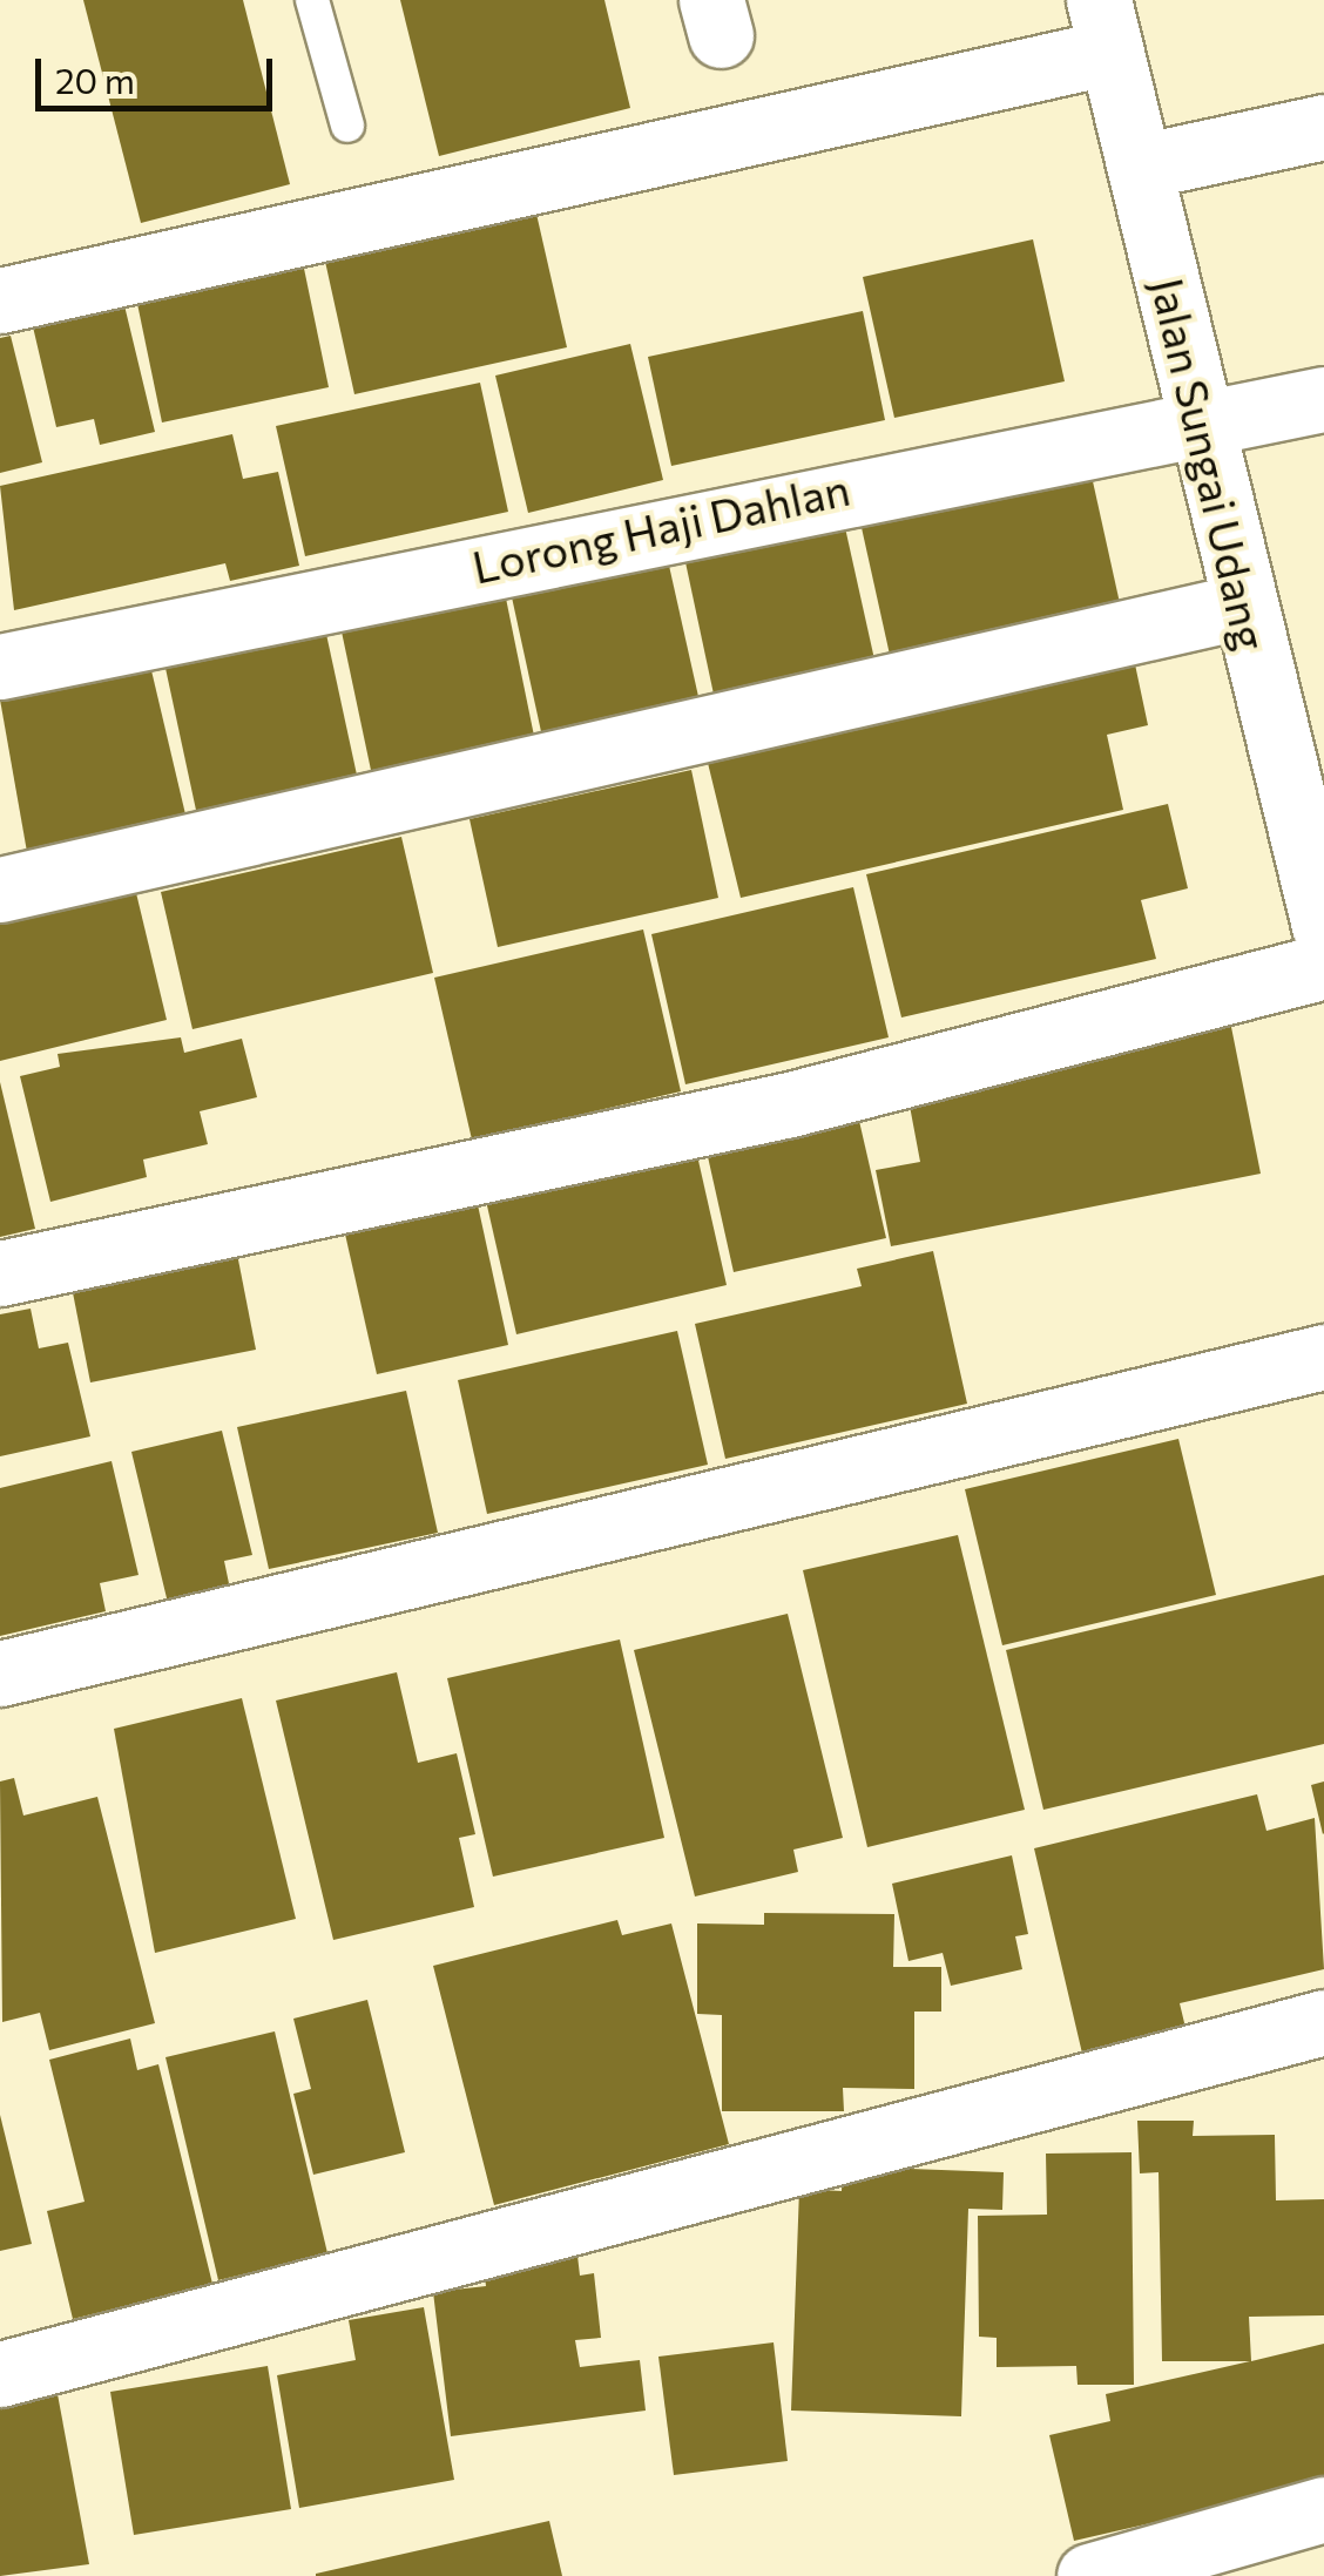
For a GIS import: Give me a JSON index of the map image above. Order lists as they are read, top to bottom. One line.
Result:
{"streets":{"street":["Jalan Sungai Udang","Lorong Haji Dahlan"]},"crossings":[["Jalan Sungai Udang","Lorong Haji Dahlan"]],"scale_bar":"20 m"}
